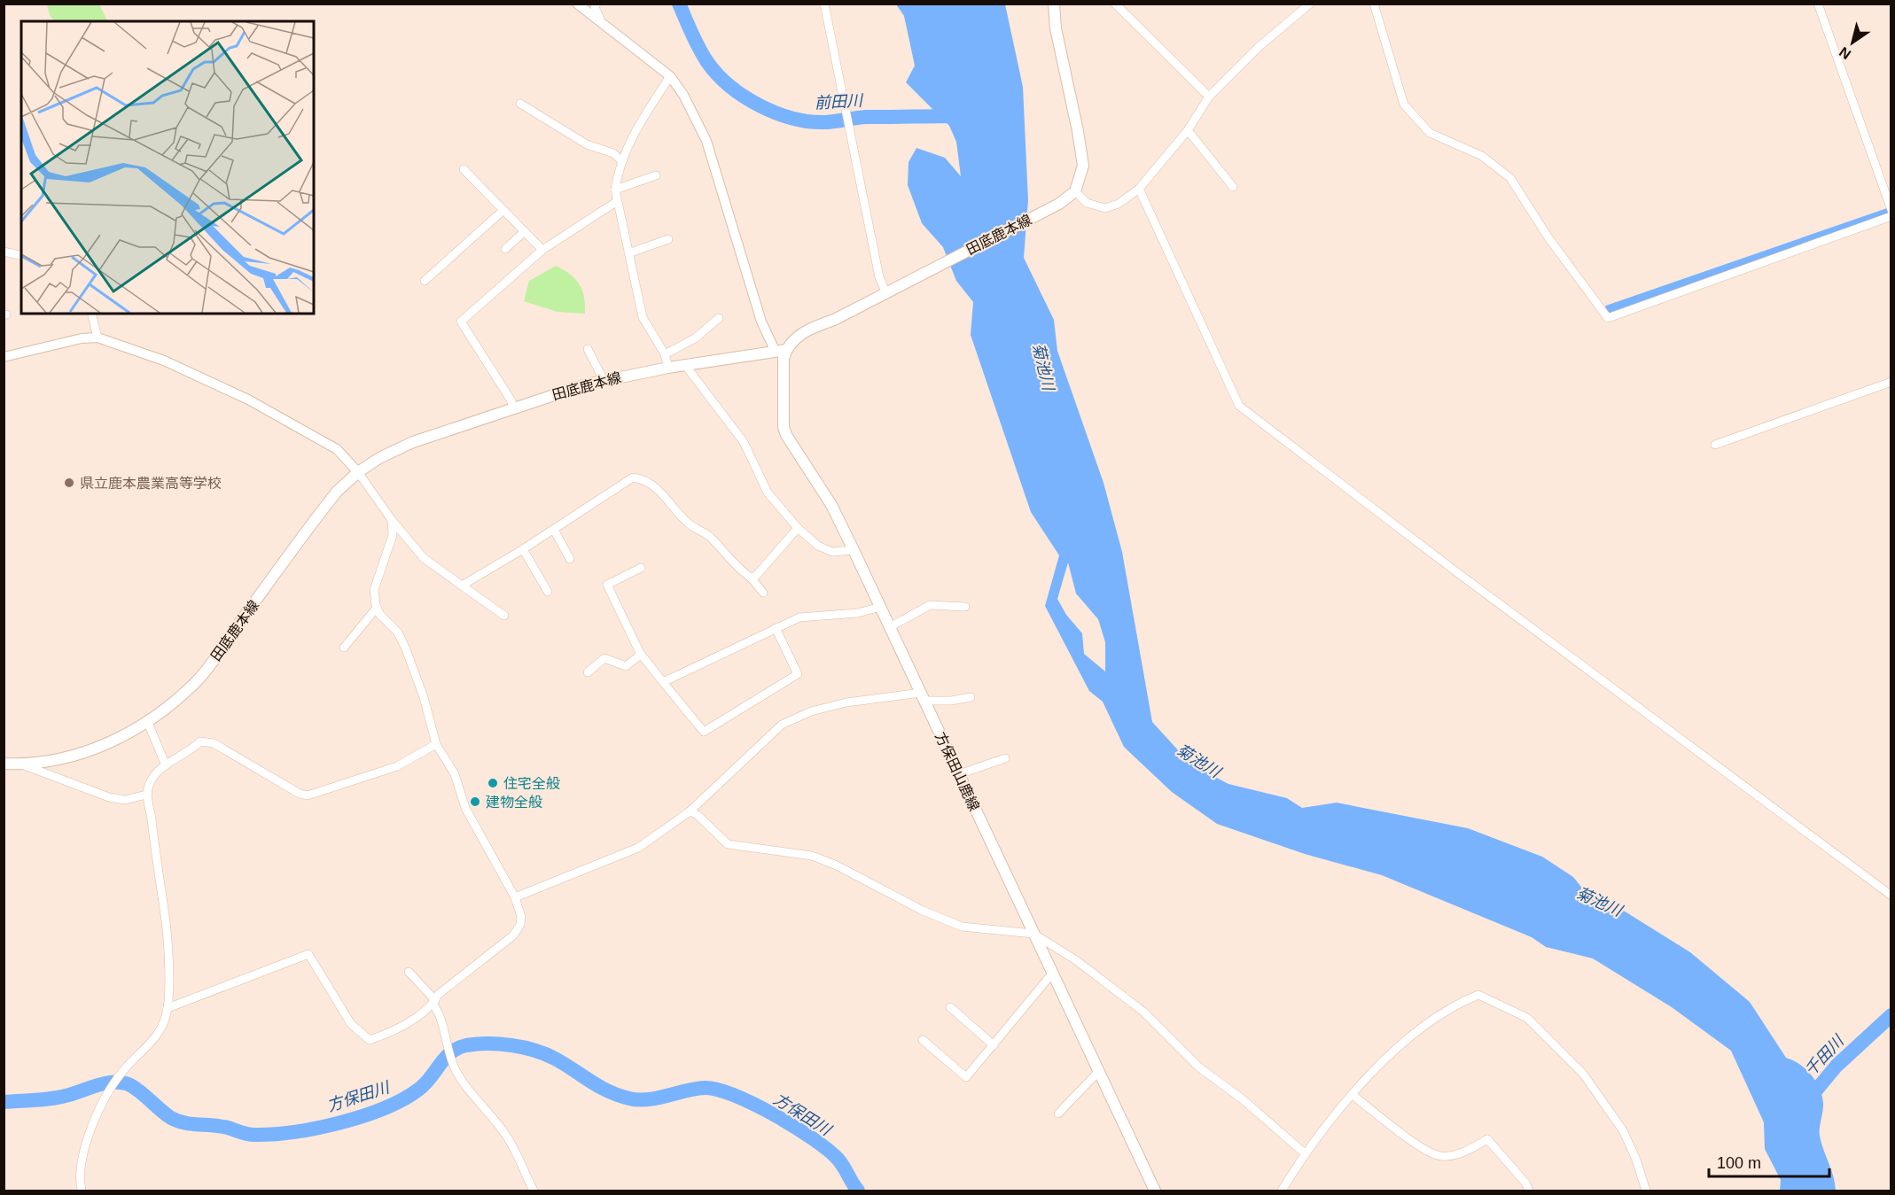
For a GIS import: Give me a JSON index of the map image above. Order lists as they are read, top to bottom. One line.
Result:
{"streets":{"main road":["田底鹿本線","方保田山鹿線"]},"crossings":[["田底鹿本線","方保田山鹿線"]],"water":["前田川","菊池川","千田川","方保田川"],"places":["県立鹿本農業高等学校","住宅全般","建物全般"],"scale_bar":"100 m","north":"bottom left"}
